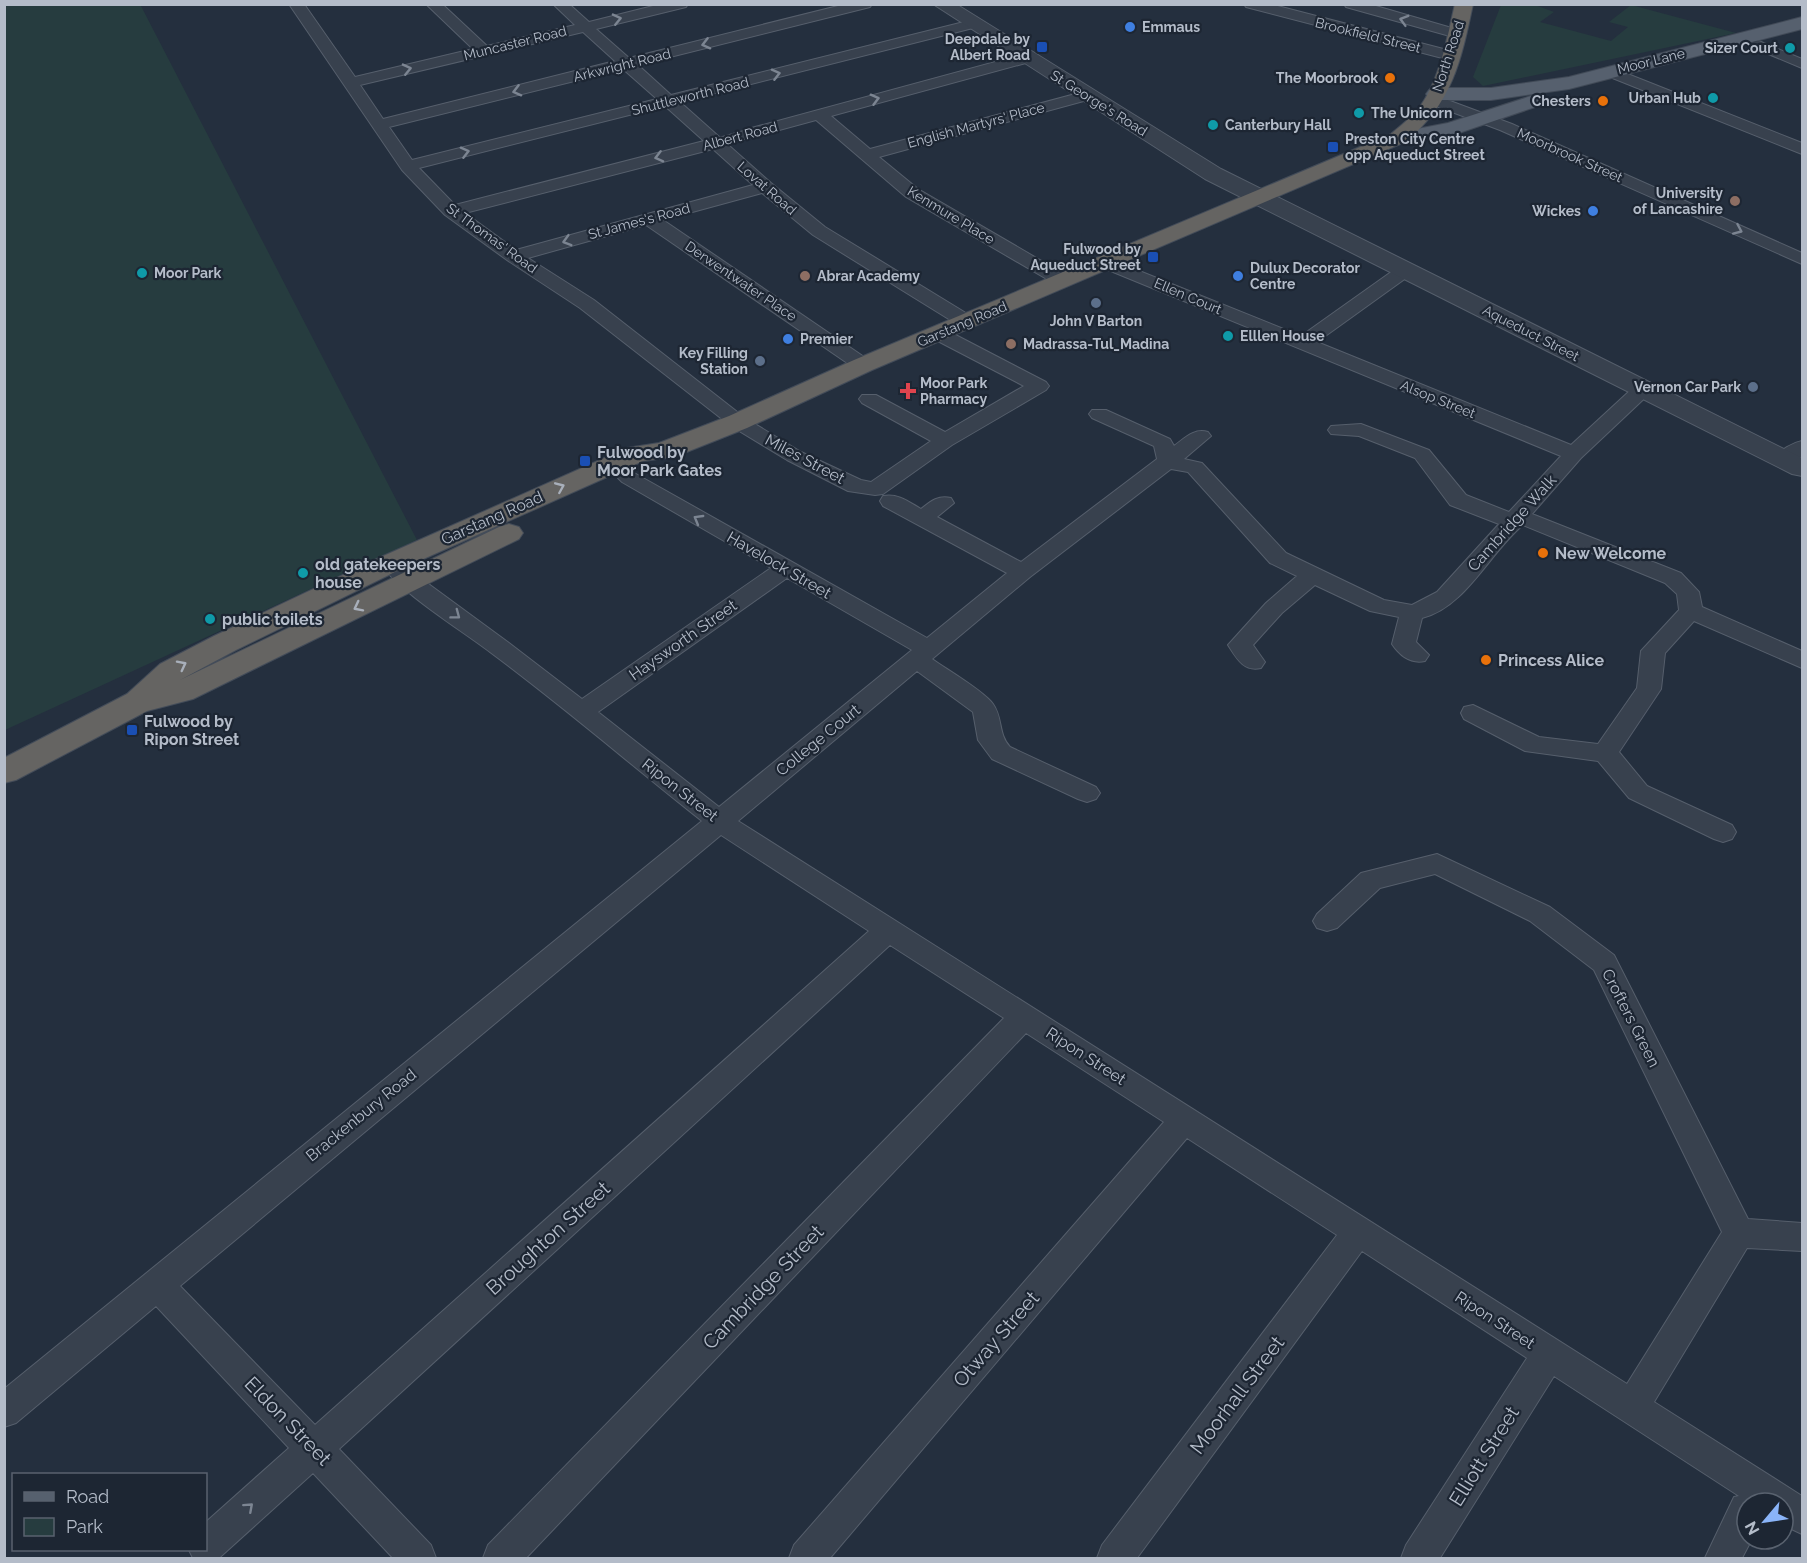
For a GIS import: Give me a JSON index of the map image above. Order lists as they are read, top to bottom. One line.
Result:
{"streets":{"highway":["North Road","Moor Lane","Garstang Road"],"street":["Brookfield Street","Muncaster Road","Arkwright Road","Shuttleworth Road","St George's Road","English Martyrs' Place","Albert Road","Moorbrook Street","Lovat Road","Kenmure Place","St James's Road","St Thomas' Road","Derwentwater Place","Ellen Court","Aqueduct Street","Alsop Street","Miles Street","Cambridge Walk","Havelock Street","Haysworth Street","College Court","Ripon Street","Crofters Green","Brackenbury Road","Broughton Street","Cambridge Street","Otway Street","Moorhall Street","Eldon Street","Elliott Street"]},"crossings":[["Brookfield Street","North Road"],["Muncaster Road","Lovat Road"],["Muncaster Road","St Thomas' Road"],["North Road","Moor Lane"],["North Road","Moorbrook Street"],["Moor Lane","St George's Road"],["Moor Lane","Moorbrook Street"],["Moor Lane","Garstang Road"],["Moor Lane","Aqueduct Street"],["Arkwright Road","Lovat Road"],["Arkwright Road","St Thomas' Road"],["Shuttleworth Road","St George's Road"],["Shuttleworth Road","Lovat Road"],["Shuttleworth Road","St Thomas' Road"],["St George's Road","English Martyrs' Place"],["St George's Road","Albert Road"],["St George's Road","Garstang Road"],["St George's Road","Aqueduct Street"],["English Martyrs' Place","Kenmure Place"],["Albert Road","Lovat Road"],["Albert Road","Kenmure Place"],["Albert Road","St Thomas' Road"],["Lovat Road","St James's Road"],["Lovat Road","Garstang Road"],["Kenmure Place","Garstang Road"],["St James's Road","St Thomas' Road"],["St James's Road","Derwentwater Place"],["St Thomas' Road","Garstang Road"],["St Thomas' Road","Miles Street"],["Derwentwater Place","Garstang Road"],["Ellen Court","Garstang Road"],["Ellen Court","Alsop Street"],["Garstang Road","Aqueduct Street"],["Garstang Road","Miles Street"],["Garstang Road","Havelock Street"],["Garstang Road","Ripon Street"],["Aqueduct Street","Cambridge Walk"],["Alsop Street","Cambridge Walk"],["Havelock Street","Haysworth Street"],["Havelock Street","College Court"],["Haysworth Street","Ripon Street"],["College Court","Ripon Street"],["College Court","Brackenbury Road"],["Ripon Street","Brackenbury Road"],["Ripon Street","Broughton Street"],["Ripon Street","Cambridge Street"],["Ripon Street","Otway Street"],["Ripon Street","Moorhall Street"],["Ripon Street","Elliott Street"],["Brackenbury Road","Eldon Street"],["Broughton Street","Eldon Street"]],"one_way":["Muncaster Road","Arkwright Road","Shuttleworth Road","St James's Road","Havelock Street"],"places":{"other":["Emmaus","Sizer Court","The Moorbrook","Urban Hub","Chesters","The Unicorn","Canterbury Hall","University of Lancashire","Wickes","Moor Park","Abrar Academy","Dulux Decorator Centre","John V Barton","Elllen House","Premier","Madrassa-Tul_Madina","Key Filling Station","Vernon Car Park","New Welcome","old gatekeepers house","public toilets","Princess Alice"],"transit":["Deepdale by Albert Road","Preston City Centre opp Aqueduct Street","Fulwood by Aqueduct Street","Fulwood by Moor Park Gates","Fulwood by Ripon Street"],"health":["Moor Park Pharmacy"]},"legend":["Road","Park"],"north":"bottom left"}
